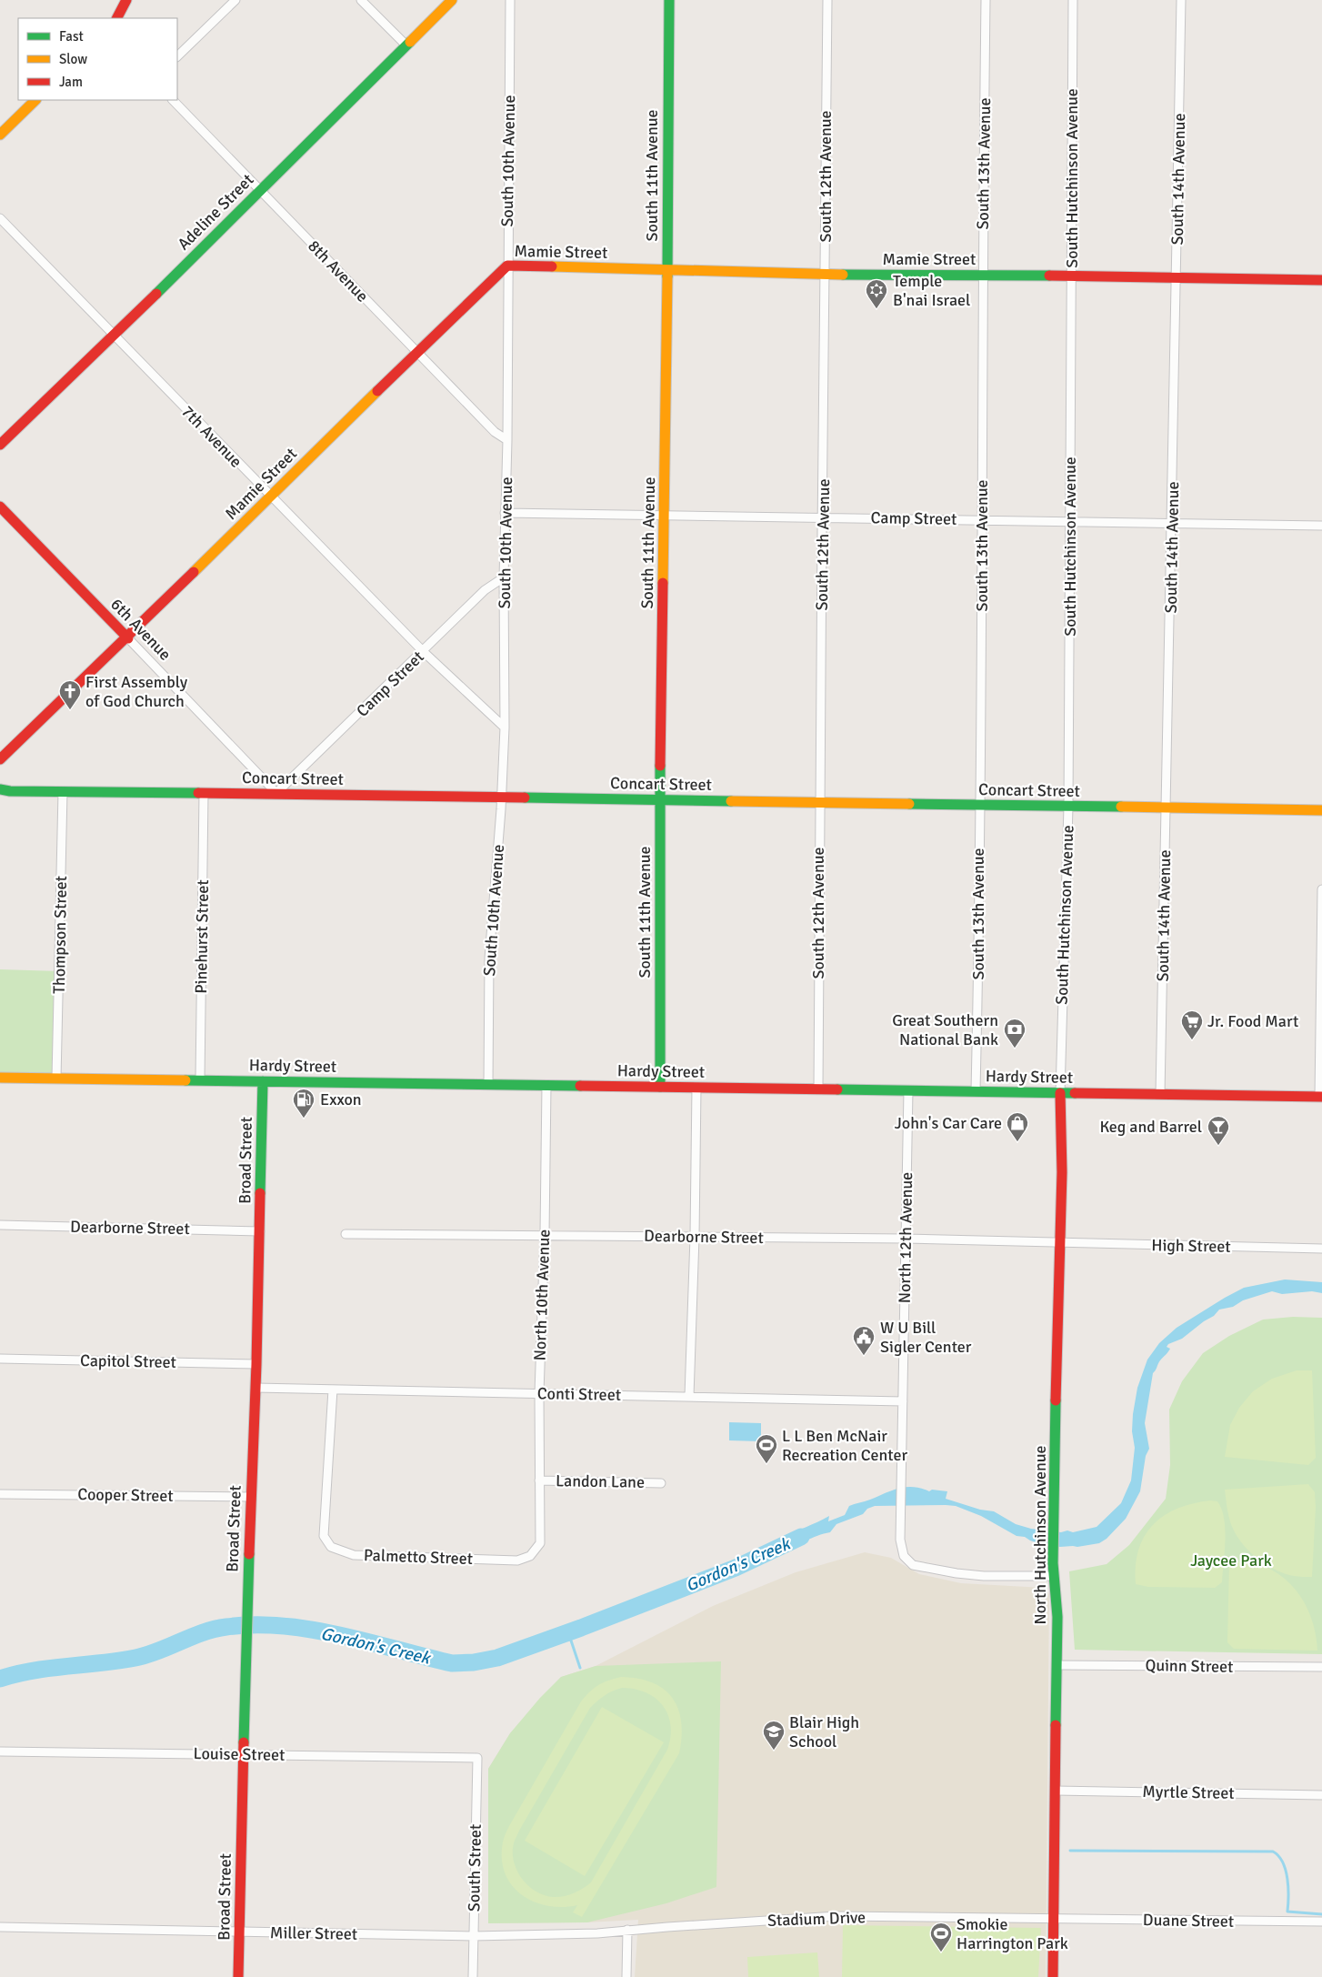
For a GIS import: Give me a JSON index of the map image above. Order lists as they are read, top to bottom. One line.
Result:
{"streets":{"street":["South 10th Avenue","South 13th Avenue","South 11th Avenue","South 12th Avenue","South Hutchinson Avenue","South 14th Avenue","Adeline Street","Mamie Street","8th Avenue","7th Avenue","Camp Street","6th Avenue","Concart Street","Thompson Street","Pinehurst Street","Hardy Street","Broad Street","Dearborne Street","North 12th Avenue","High Street","North 10th Avenue","Capitol Street","Conti Street","Landon Lane","Cooper Street","North Hutchinson Avenue","Palmetto Street","Quinn Street","Louise Street","Myrtle Street","South Street","Stadium Drive","Duane Street","Miller Street"]},"crossings":[["South 10th Avenue","Mamie Street"],["South 10th Avenue","8th Avenue"],["South 10th Avenue","7th Avenue"],["South 10th Avenue","Camp Street"],["South 10th Avenue","Concart Street"],["South 10th Avenue","Hardy Street"],["South 13th Avenue","Mamie Street"],["South 13th Avenue","Camp Street"],["South 13th Avenue","Concart Street"],["South 13th Avenue","Hardy Street"],["South 11th Avenue","Mamie Street"],["South 11th Avenue","Camp Street"],["South 11th Avenue","Concart Street"],["South 11th Avenue","Hardy Street"],["South 12th Avenue","Mamie Street"],["South 12th Avenue","Camp Street"],["South 12th Avenue","Concart Street"],["South 12th Avenue","Hardy Street"],["South Hutchinson Avenue","Mamie Street"],["South Hutchinson Avenue","Camp Street"],["South Hutchinson Avenue","Concart Street"],["South Hutchinson Avenue","Hardy Street"],["South Hutchinson Avenue","North Hutchinson Avenue"],["South 14th Avenue","Mamie Street"],["South 14th Avenue","Camp Street"],["South 14th Avenue","Concart Street"],["South 14th Avenue","Hardy Street"],["Adeline Street","8th Avenue"],["Adeline Street","7th Avenue"],["Mamie Street","8th Avenue"],["Mamie Street","7th Avenue"],["Mamie Street","6th Avenue"],["7th Avenue","Camp Street"],["Camp Street","6th Avenue"],["Camp Street","Concart Street"],["6th Avenue","Concart Street"],["Concart Street","Thompson Street"],["Concart Street","Pinehurst Street"],["Thompson Street","Hardy Street"],["Pinehurst Street","Hardy Street"],["Hardy Street","Broad Street"],["Hardy Street","North 12th Avenue"],["Hardy Street","North 10th Avenue"],["Hardy Street","North Hutchinson Avenue"],["Broad Street","Dearborne Street"],["Broad Street","Capitol Street"],["Broad Street","Conti Street"],["Broad Street","Cooper Street"],["Broad Street","Louise Street"],["Broad Street","Miller Street"],["Dearborne Street","North 12th Avenue"],["Dearborne Street","High Street"],["Dearborne Street","North 10th Avenue"],["Dearborne Street","North Hutchinson Avenue"],["North 12th Avenue","Conti Street"],["North 12th Avenue","North Hutchinson Avenue"],["High Street","North Hutchinson Avenue"],["North 10th Avenue","Conti Street"],["North 10th Avenue","Landon Lane"],["North 10th Avenue","Palmetto Street"],["Conti Street","Palmetto Street"],["North Hutchinson Avenue","Quinn Street"],["North Hutchinson Avenue","Myrtle Street"],["North Hutchinson Avenue","Stadium Drive"],["North Hutchinson Avenue","Duane Street"],["Louise Street","South Street"],["South Street","Miller Street"],["Stadium Drive","Duane Street"],["Stadium Drive","Miller Street"]],"water":["Gordon's Creek"],"parks":["Jaycee Park"],"places":{"synagogue":["Temple B'nai Israel"],"church":["First Assembly of God Church"],"supermarket":["Jr. Food Mart"],"bank":["Great Southern National Bank"],"fuel station":["Exxon"],"shop":["John's Car Care"],"bar":["Keg and Barrel"],"public building":["W U Bill Sigler Center"],"sports":["L L Ben McNair Recreation Center","Smokie Harrington Park"],"school or university":["Blair High School"]},"legend":["Fast","Slow","Jam"]}
